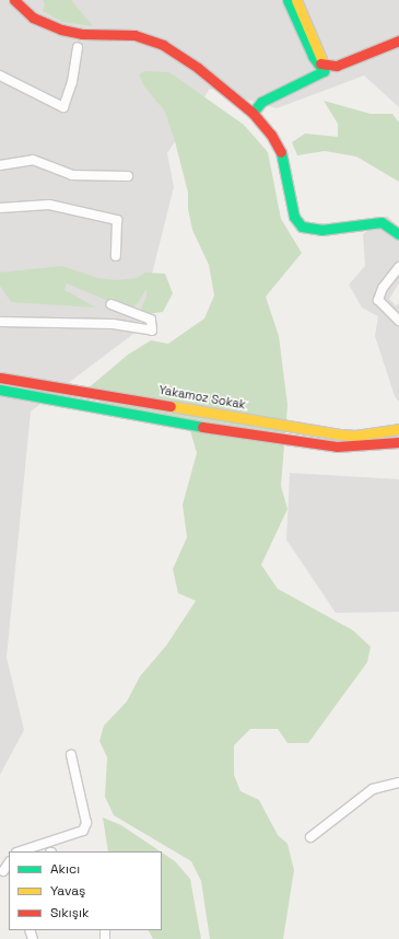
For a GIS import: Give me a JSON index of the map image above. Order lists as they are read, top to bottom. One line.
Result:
{"streets":{"main road":["Yakamoz Sokak"]},"legend":["Akıcı","Yavaş","Sıkışık"]}
